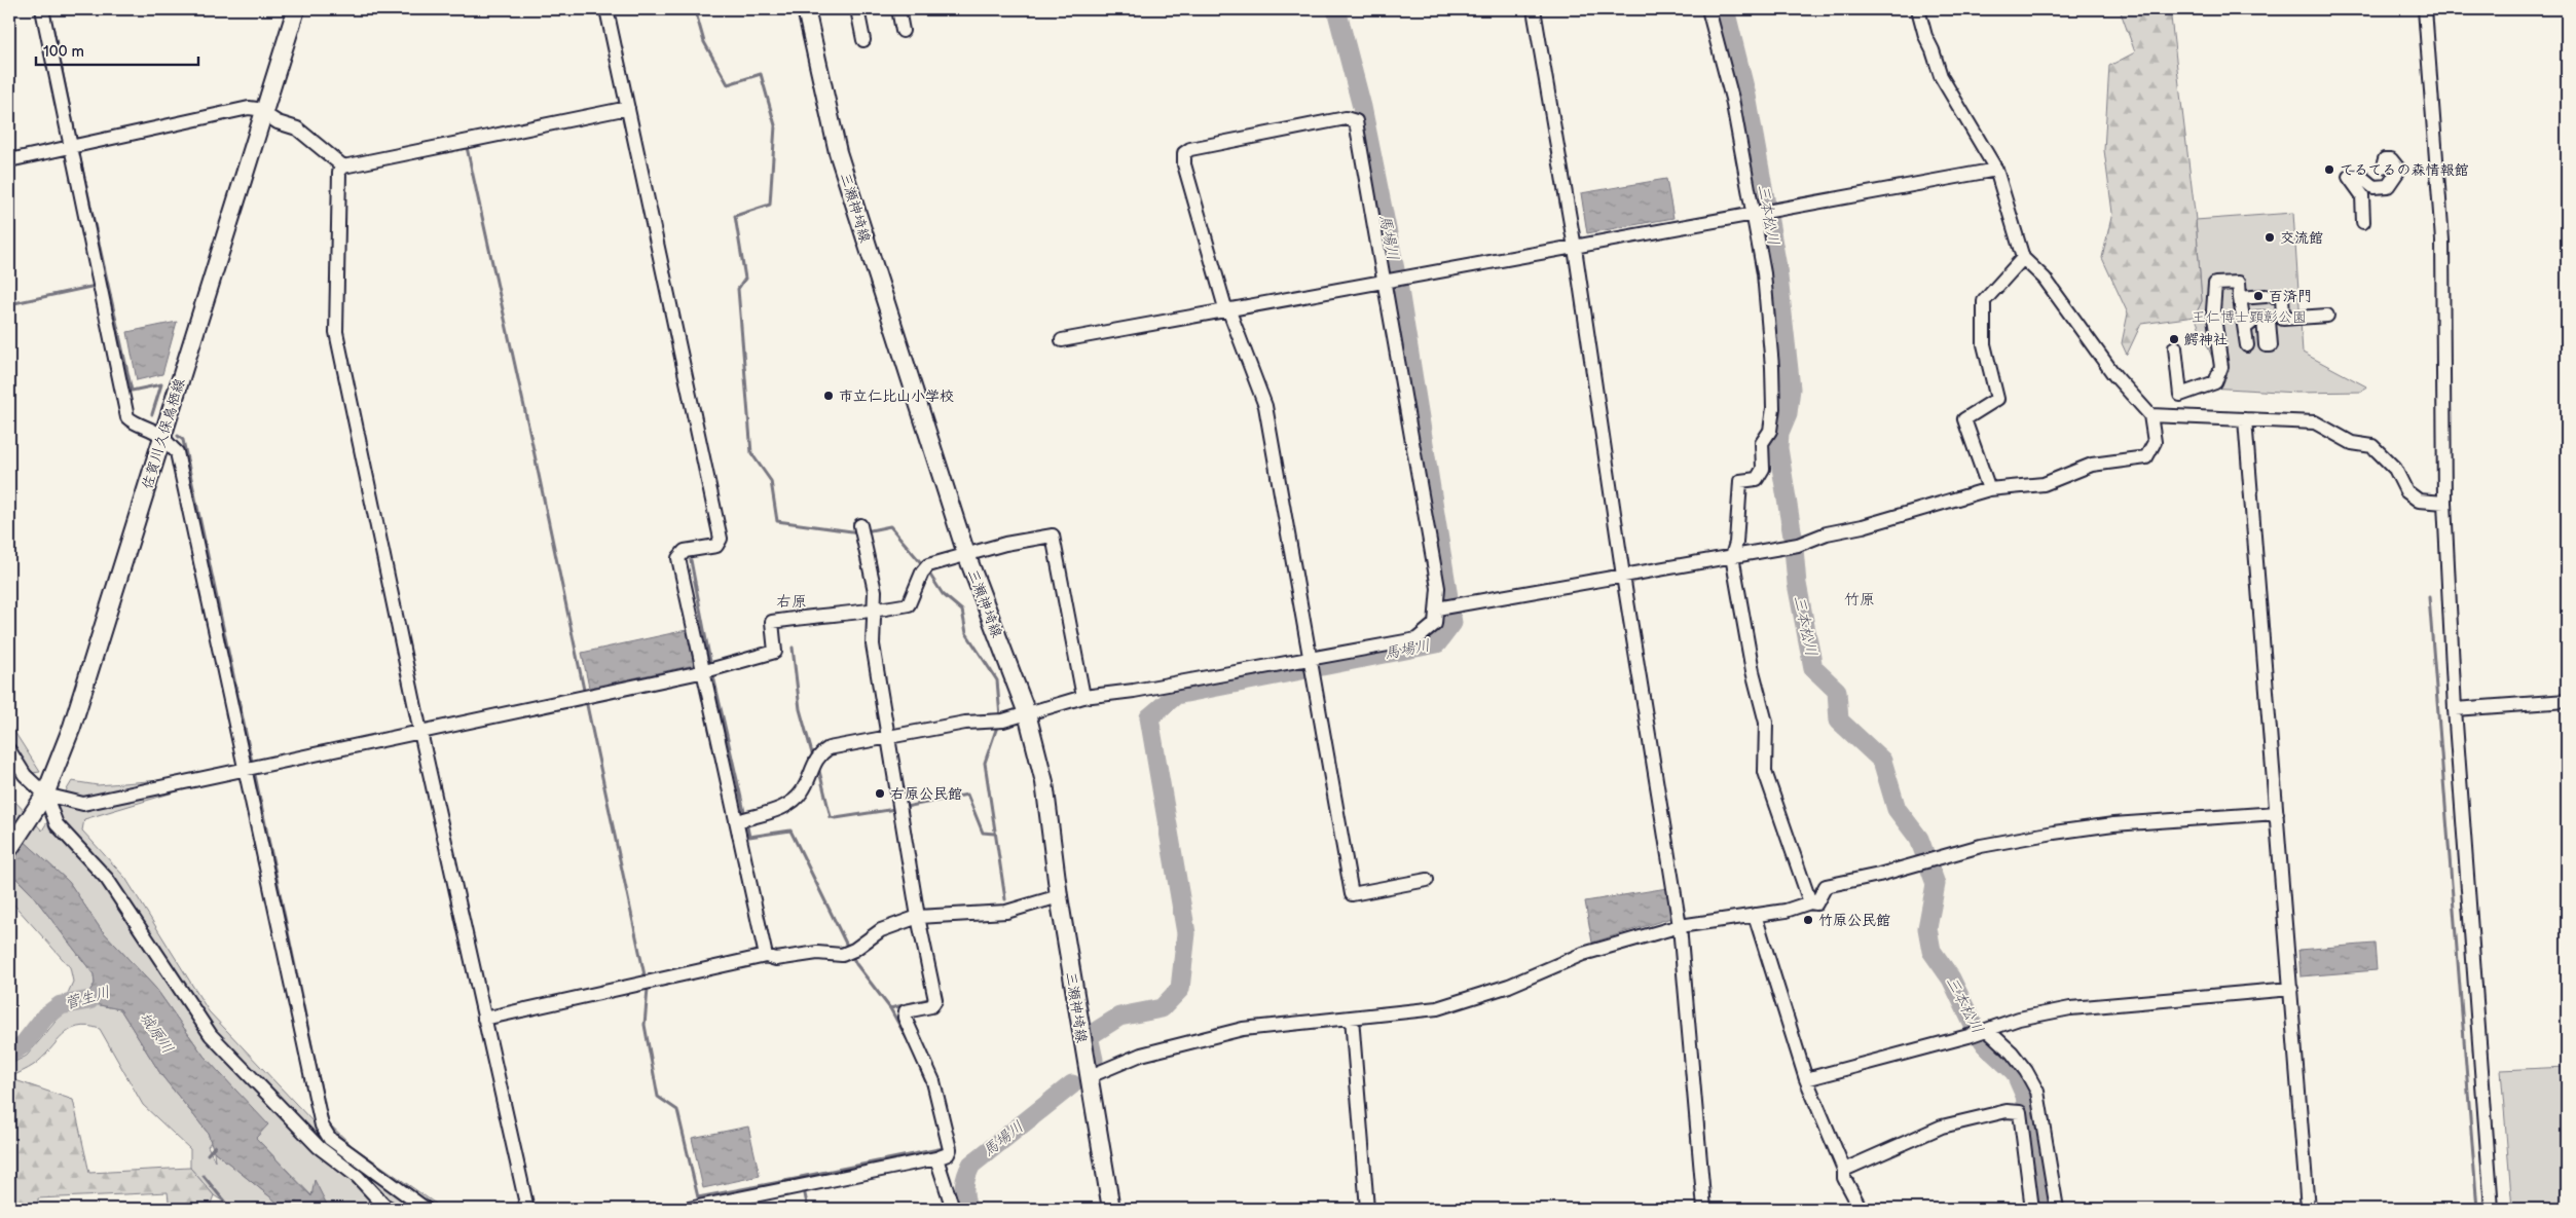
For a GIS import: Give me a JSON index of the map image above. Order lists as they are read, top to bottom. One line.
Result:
{"streets":{"main road":["三瀬神埼線","佐賀川久保鳥栖線"]},"districts":["竹原","右原"],"water":["三本松川","馬場川","菅生川","城原川"],"parks":["王仁博士顕彰公園"],"places":["てるてるの森情報館","交流館","百済門","鰐神社","市立仁比山小学校","右原公民館","竹原公民館"],"scale_bar":"100 m"}
